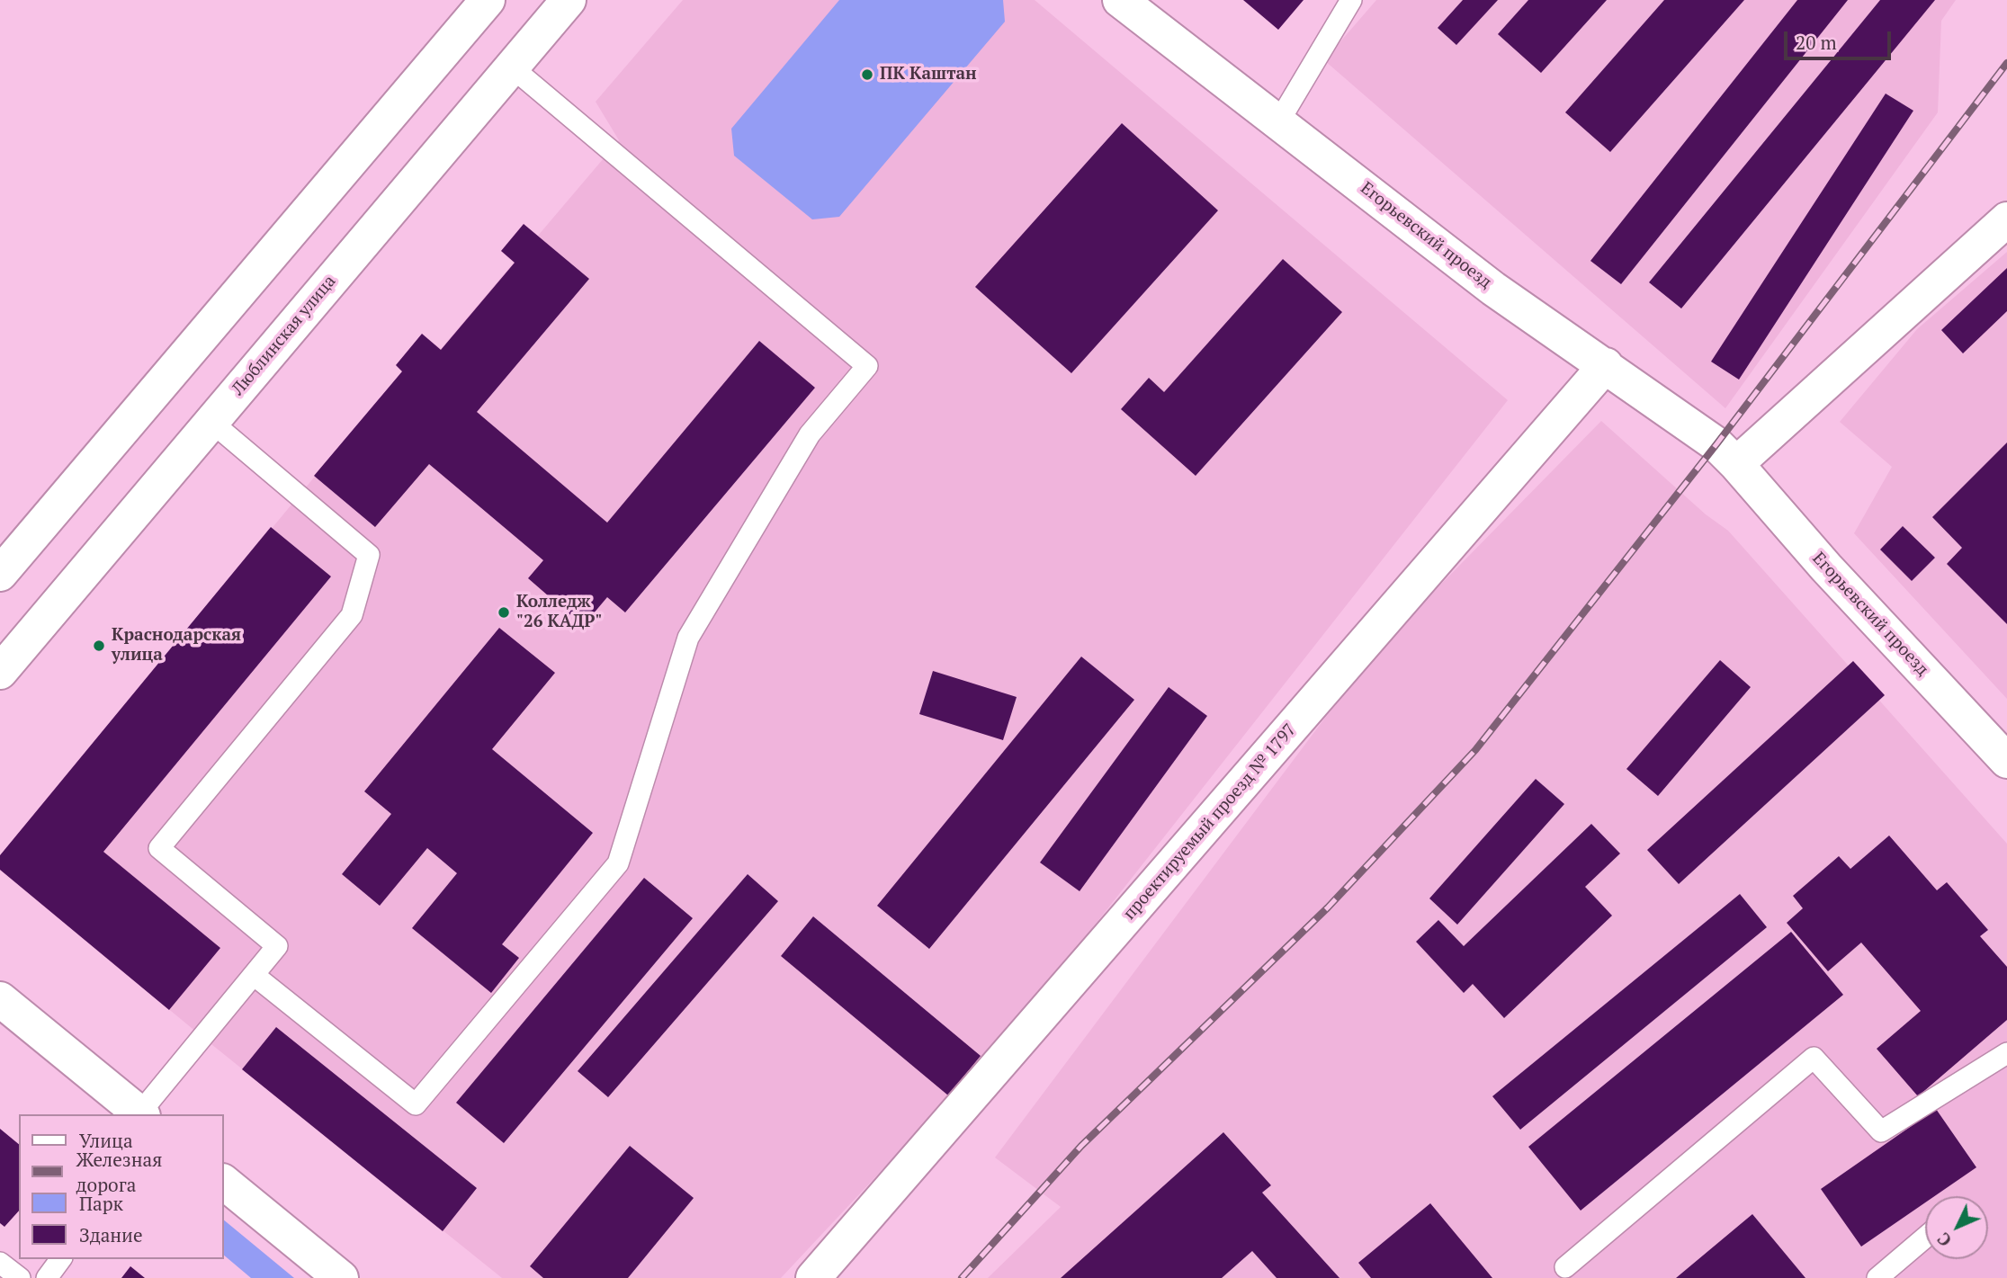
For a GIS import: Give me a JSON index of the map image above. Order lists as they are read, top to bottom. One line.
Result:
{"streets":{"street":["Егорьевский проезд","Люблинская улица","проектируемый проезд № 1797"]},"crossings":[["Егорьевский проезд","проектируемый проезд № 1797"]],"places":["ПК Каштан","Колледж \"26 КАДР\"","Краснодарская улица"],"legend":["Улица","Железная дорога","Парк","Здание"],"scale_bar":"20 m","north":"bottom left"}
